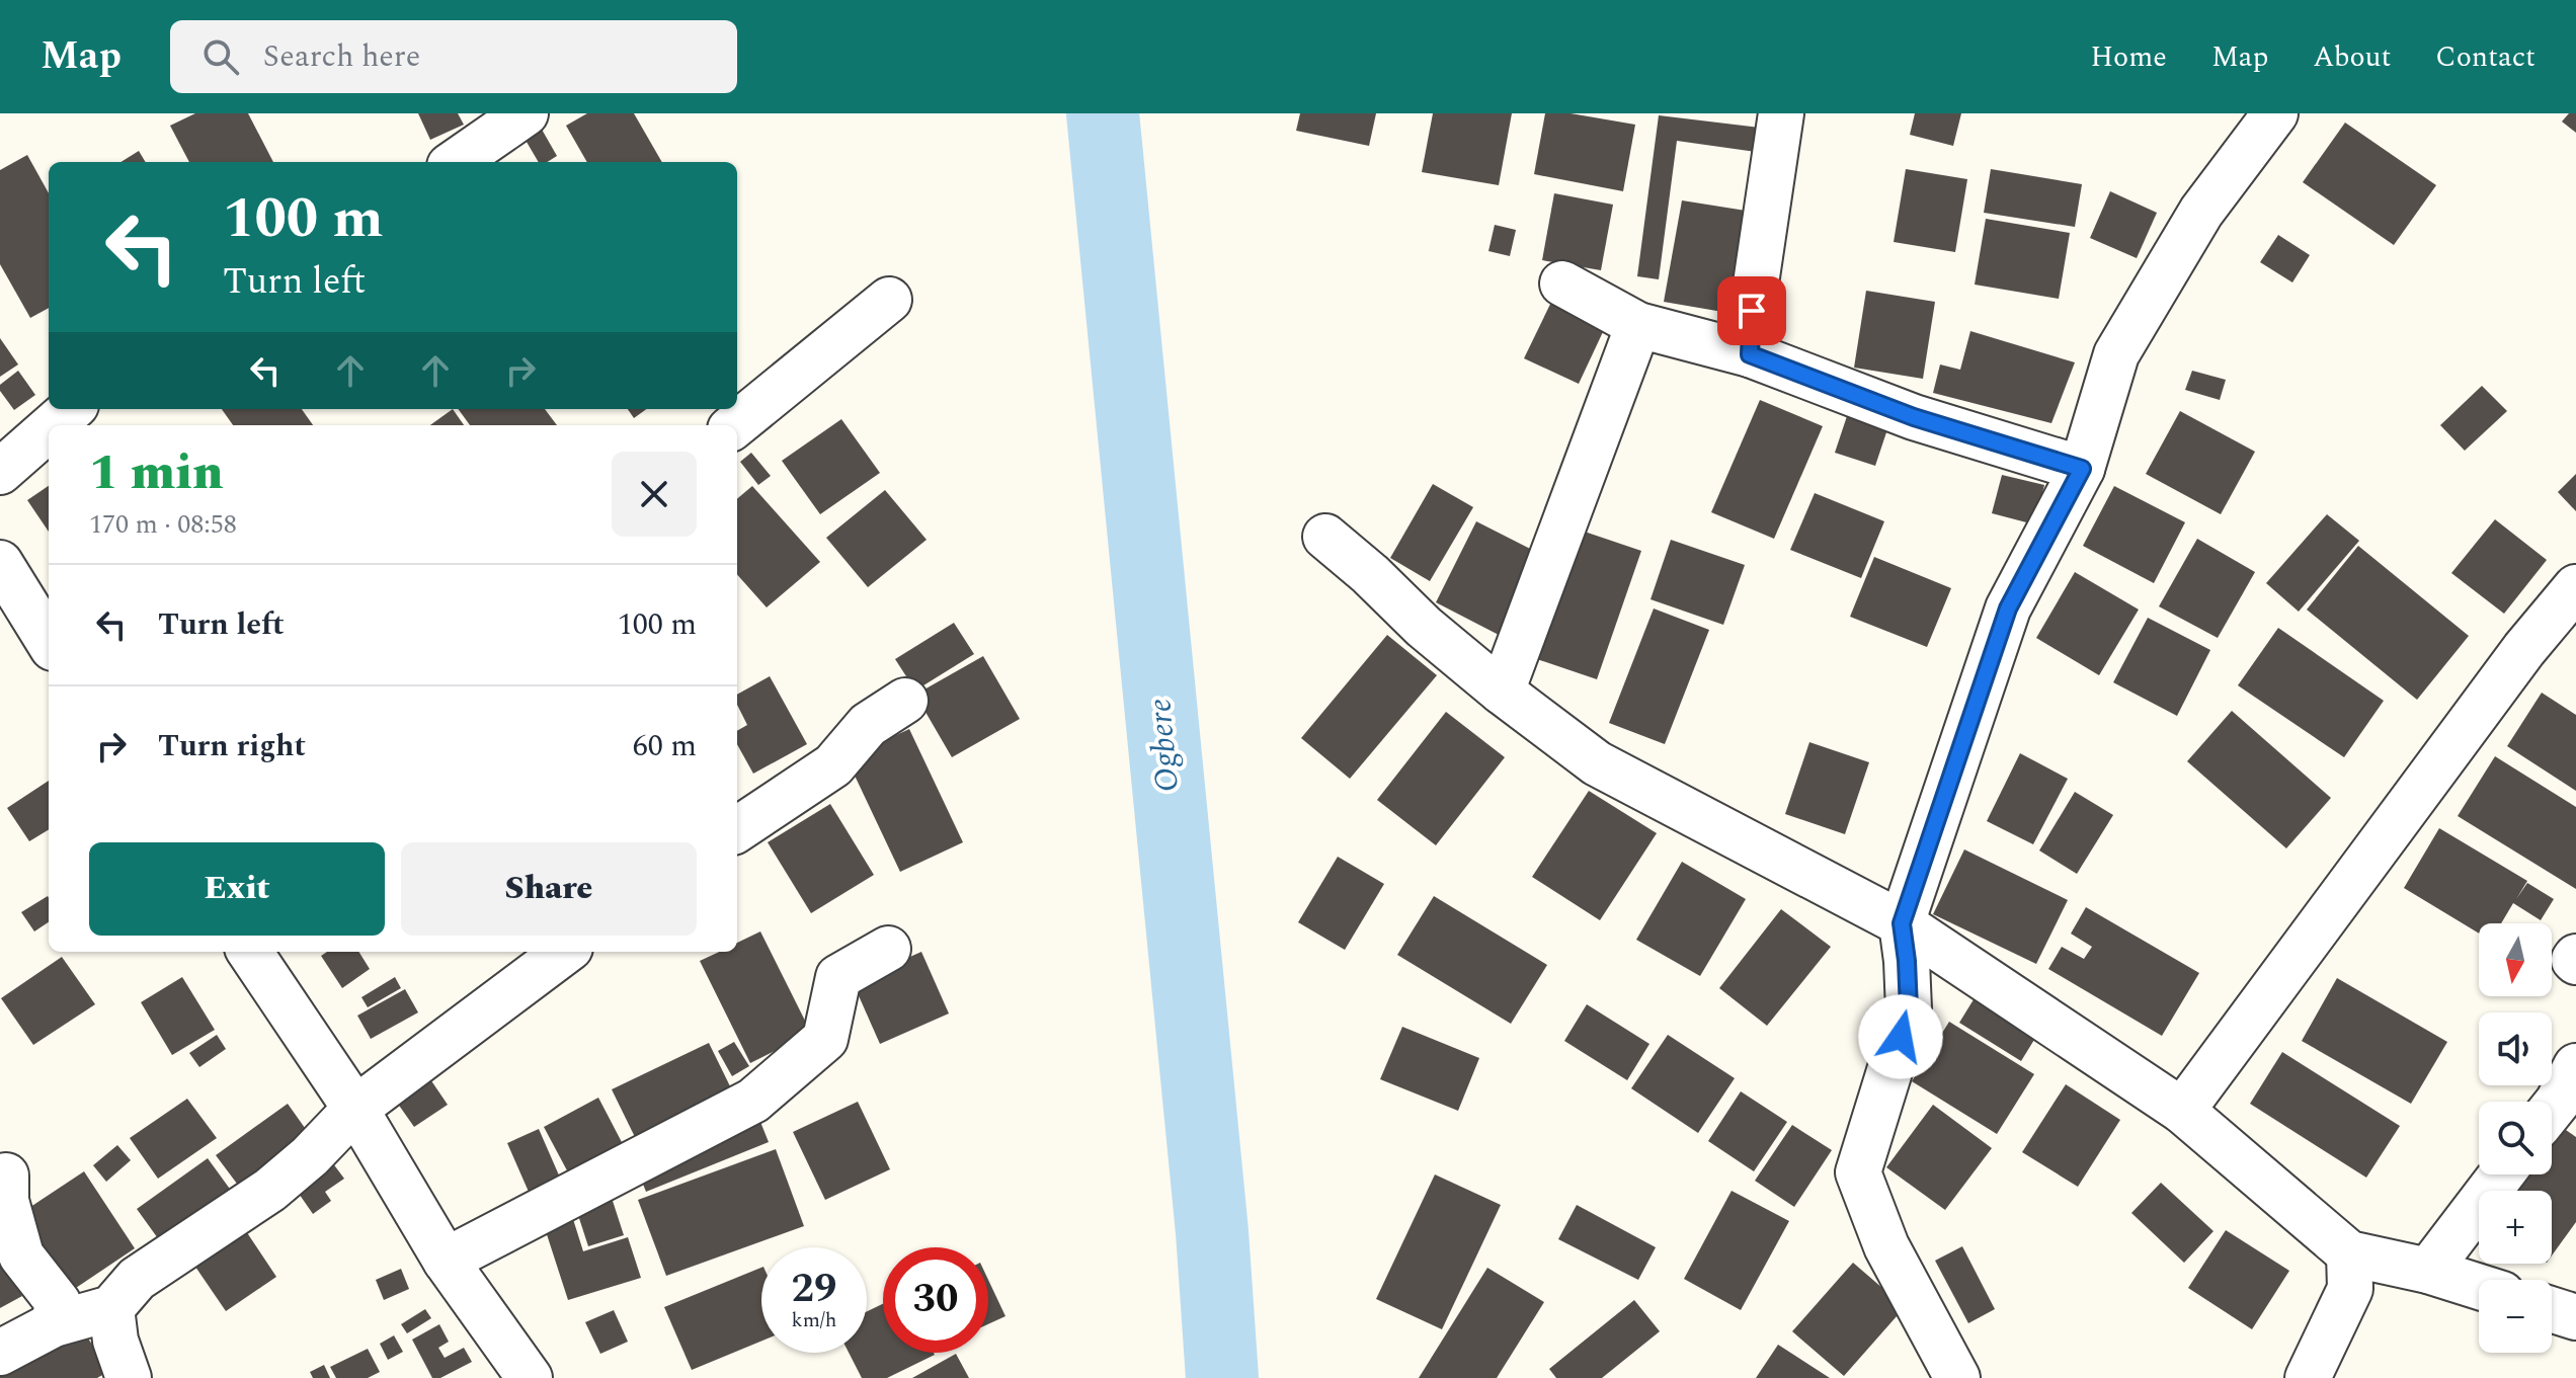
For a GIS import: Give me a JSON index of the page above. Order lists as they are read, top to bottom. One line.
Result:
{"water":["Ogbere"],"north":"bottom","page":{"header":"Map","search":"Search here","nav":["Home","Map","About","Contact"],"turn":["100 m","Turn left"],"heading":["1 min","170 m · 08:58"],"list":[{"name":"Turn left","value":"100 m"},{"name":"Turn right","value":"60 m"}],"buttons":["Exit","Share"],"map_buttons":["+","−"],"speed":"29 km/h","limit":"30"}}
